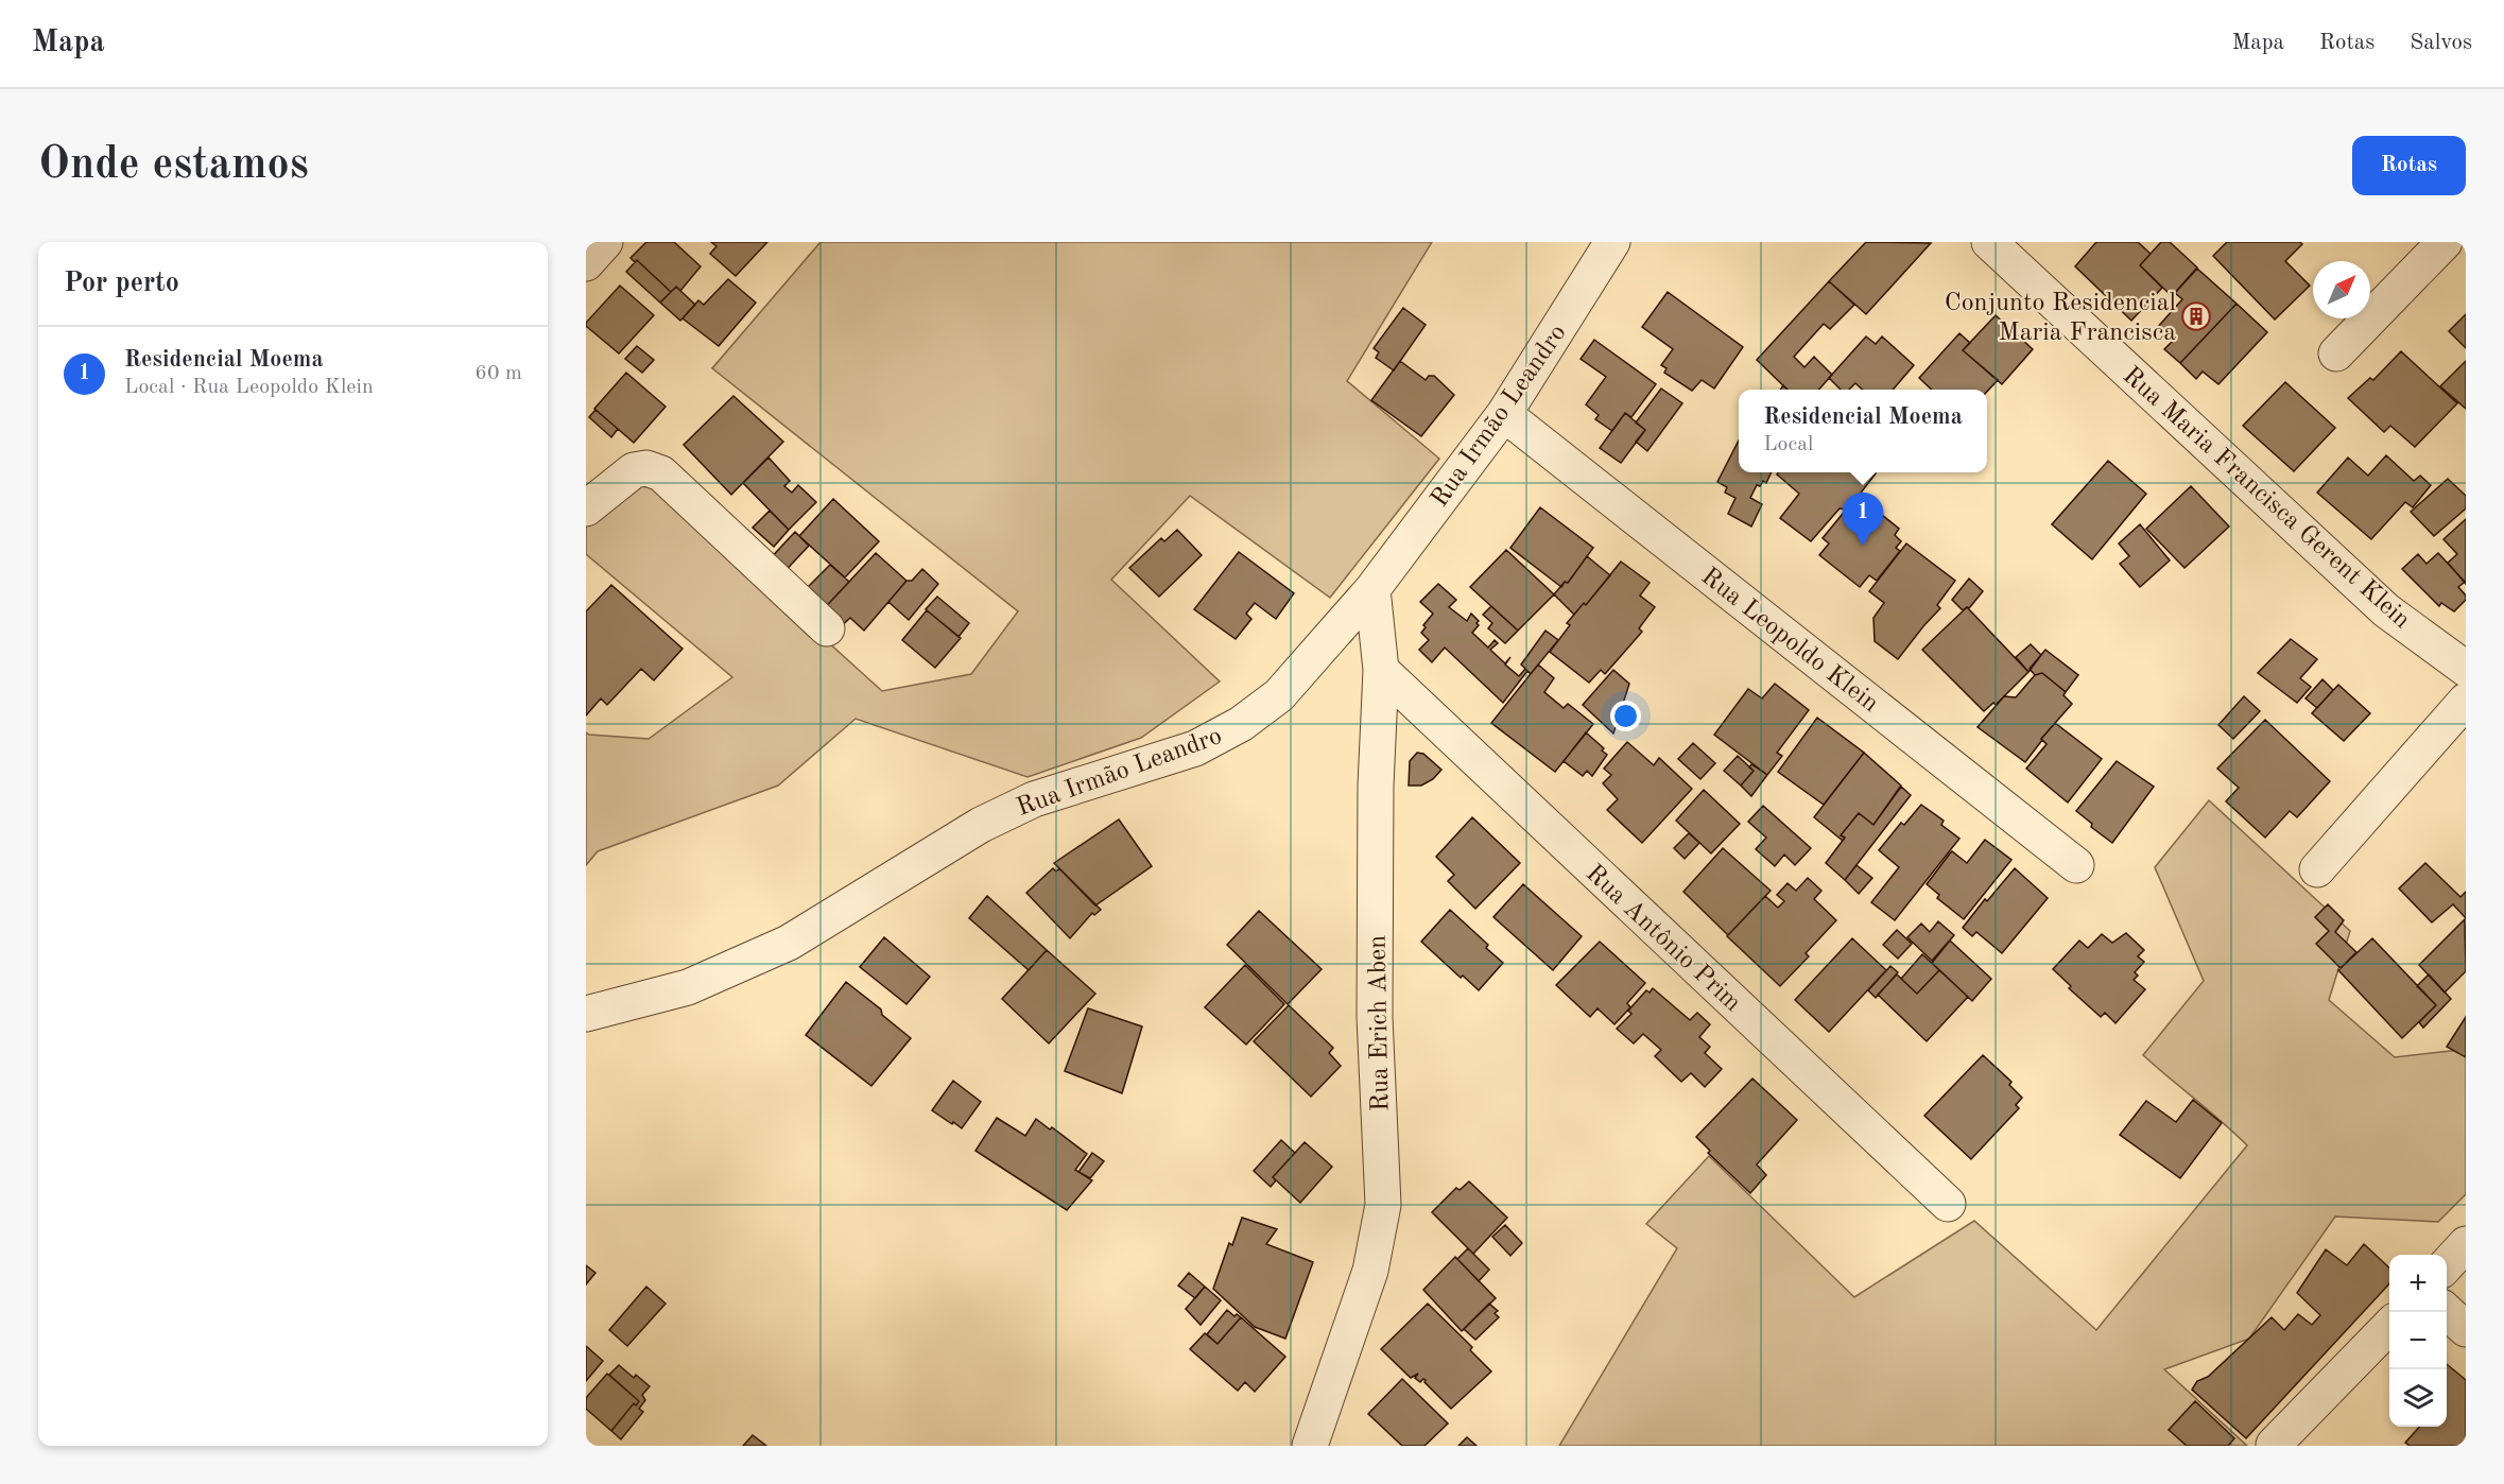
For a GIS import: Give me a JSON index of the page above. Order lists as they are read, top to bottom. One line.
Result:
{"streets":{"street":["Rua Irmão Leandro","Rua Maria Francisca Gerent Klein","Rua Leopoldo Klein","Rua Antônio Prim","Rua Erich Aben"]},"crossings":[["Rua Irmão Leandro","Rua Leopoldo Klein"],["Rua Irmão Leandro","Rua Erich Aben"],["Rua Antônio Prim","Rua Erich Aben"]],"places":{"building":["Conjunto Residencial Maria Francisca"]},"north":"top right","page":{"header":"Mapa","nav":["Mapa","Rotas","Salvos"],"buttons":"Rotas","title":"Onde estamos","heading":"Por perto","list":[{"mark":"1","name":"Residencial Moema","note":"Local · Rua Leopoldo Klein","value":"60 m"}],"popup":["Residencial Moema","Local"],"pins":"1","map_buttons":["+","−"]}}
